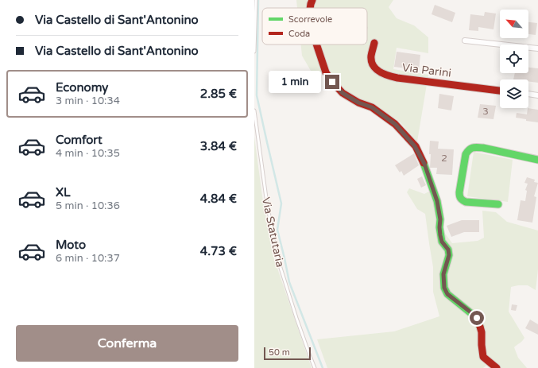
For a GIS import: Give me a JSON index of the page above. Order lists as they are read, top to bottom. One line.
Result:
{"streets":{"street":["Via Parini"],"lane":["Via Statutaria"]},"house_numbers":["3","2"],"legend":["Scorrevole","Coda"],"scale_bar":"50 m","north":"top left","page":{"banner":["Via Castello di Sant'Antonino","Via Castello di Sant'Antonino"],"list":[{"name":"Economy","note":"3 min · 10:34","value":"2.85 €"},{"name":"Comfort","note":"4 min · 10:35","value":"3.84 €"},{"name":"XL","note":"5 min · 10:36","value":"4.84 €"},{"name":"Moto","note":"6 min · 10:37","value":"4.73 €"}],"bubble":"1 min","buttons":"Conferma","scale":"50 m"}}
